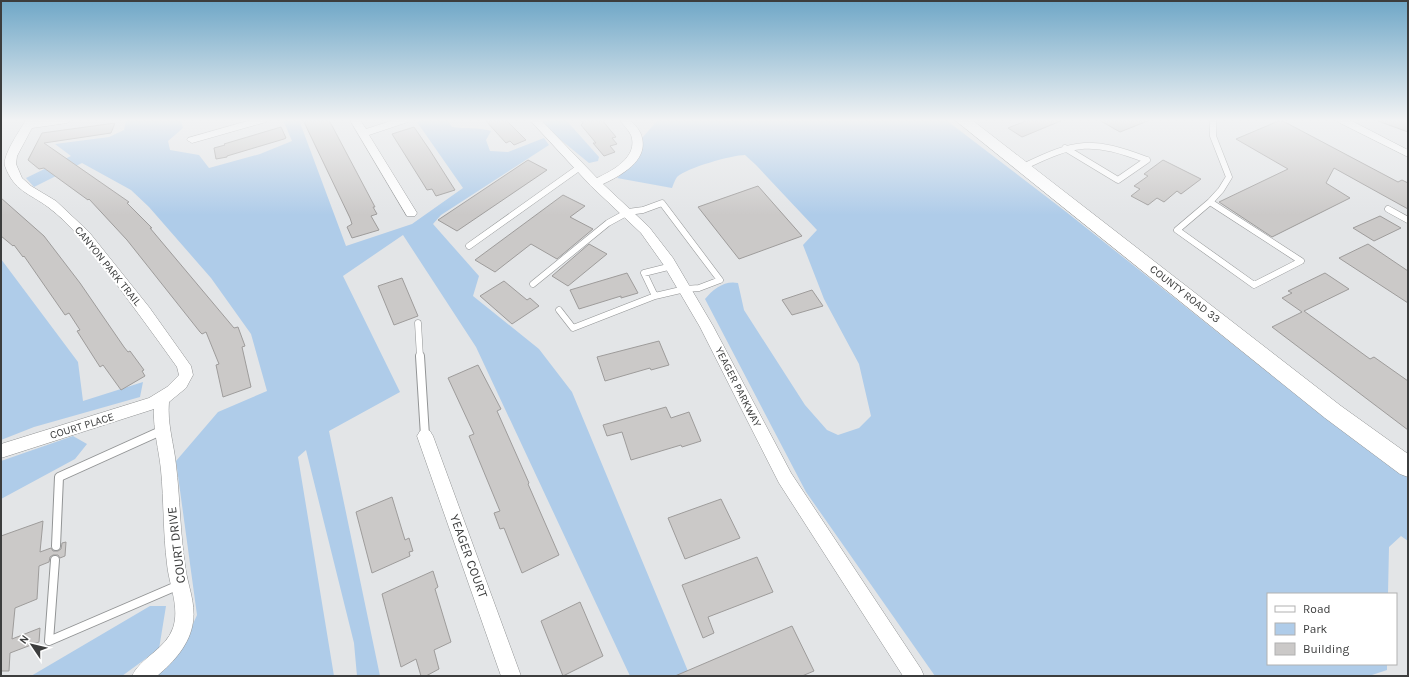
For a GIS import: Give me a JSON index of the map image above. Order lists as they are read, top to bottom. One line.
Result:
{"streets":{"street":["CANYON PARK TRAIL","COUNTY ROAD 33","YEAGER PARKWAY","COURT PLACE","COURT DRIVE","YEAGER COURT"]},"crossings":[["CANYON PARK TRAIL","COURT PLACE"],["CANYON PARK TRAIL","COURT DRIVE"],["COURT PLACE","COURT DRIVE"]],"legend":["Road","Park","Building"],"north":"top left"}
